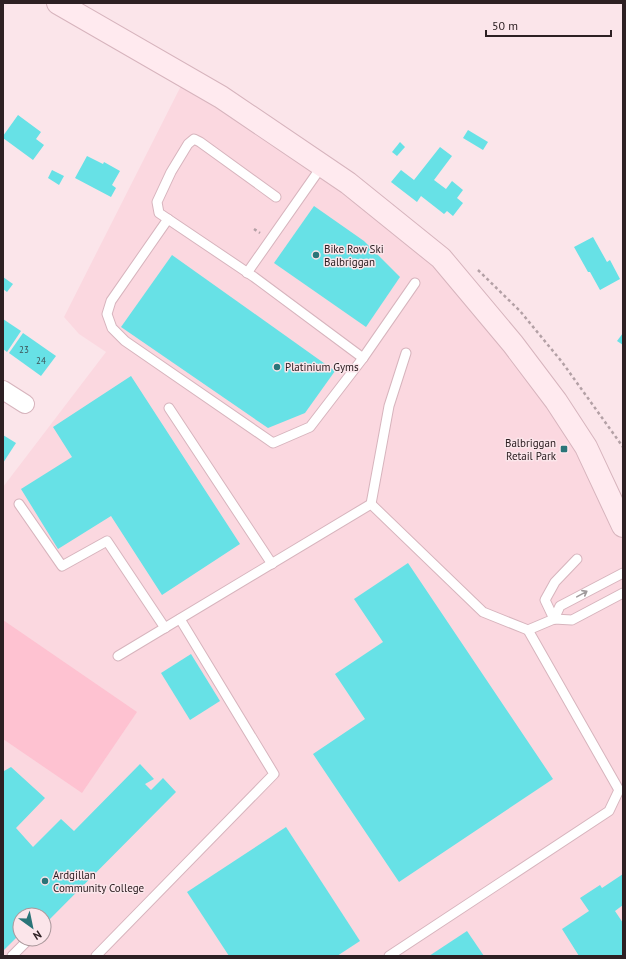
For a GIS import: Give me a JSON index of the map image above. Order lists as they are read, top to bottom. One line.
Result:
{"places":{"other":["Bike Row Ski Balbriggan","Platinium Gyms","Ardgillan Community College"],"transit":["Balbriggan Retail Park"]},"house_numbers":["23","24"],"scale_bar":"50 m","north":"bottom right"}
